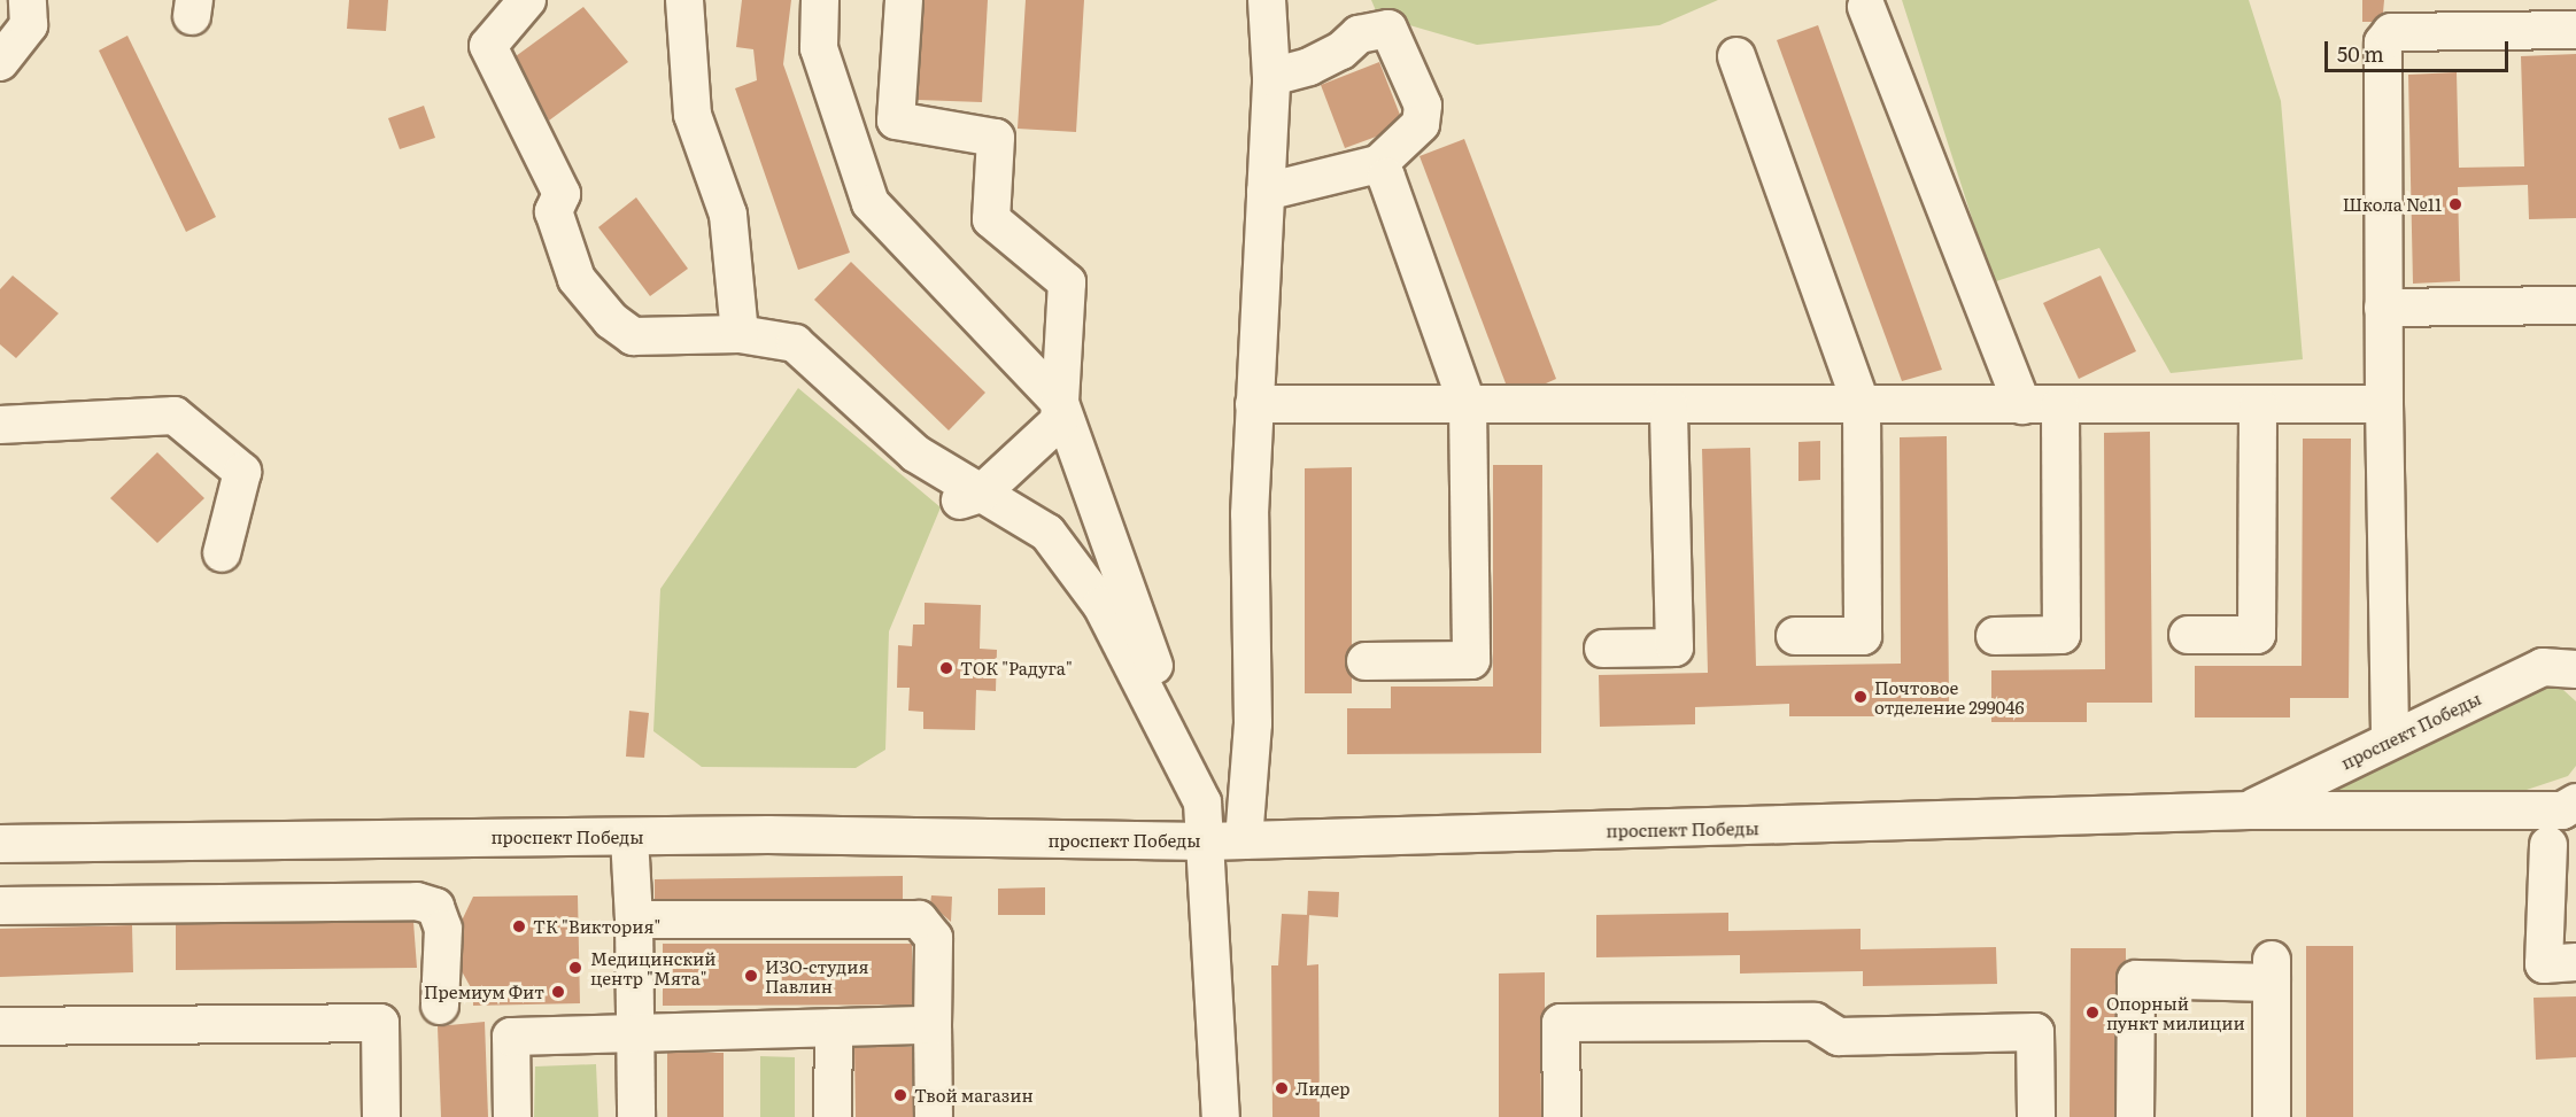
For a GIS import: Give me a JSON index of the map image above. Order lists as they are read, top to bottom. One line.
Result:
{"streets":{"street":["проспект Победы"]},"places":["Школа №11","ТОК \"Радуга\"","Почтовое отделение 299046","ТК \"Виктория\"","Медицинский центр \"Мята\"","ИЗО-студия Павлин","Премиум Фит","Опорный пункт милиции","Лидер","Твой магазин"],"scale_bar":"50 m"}
